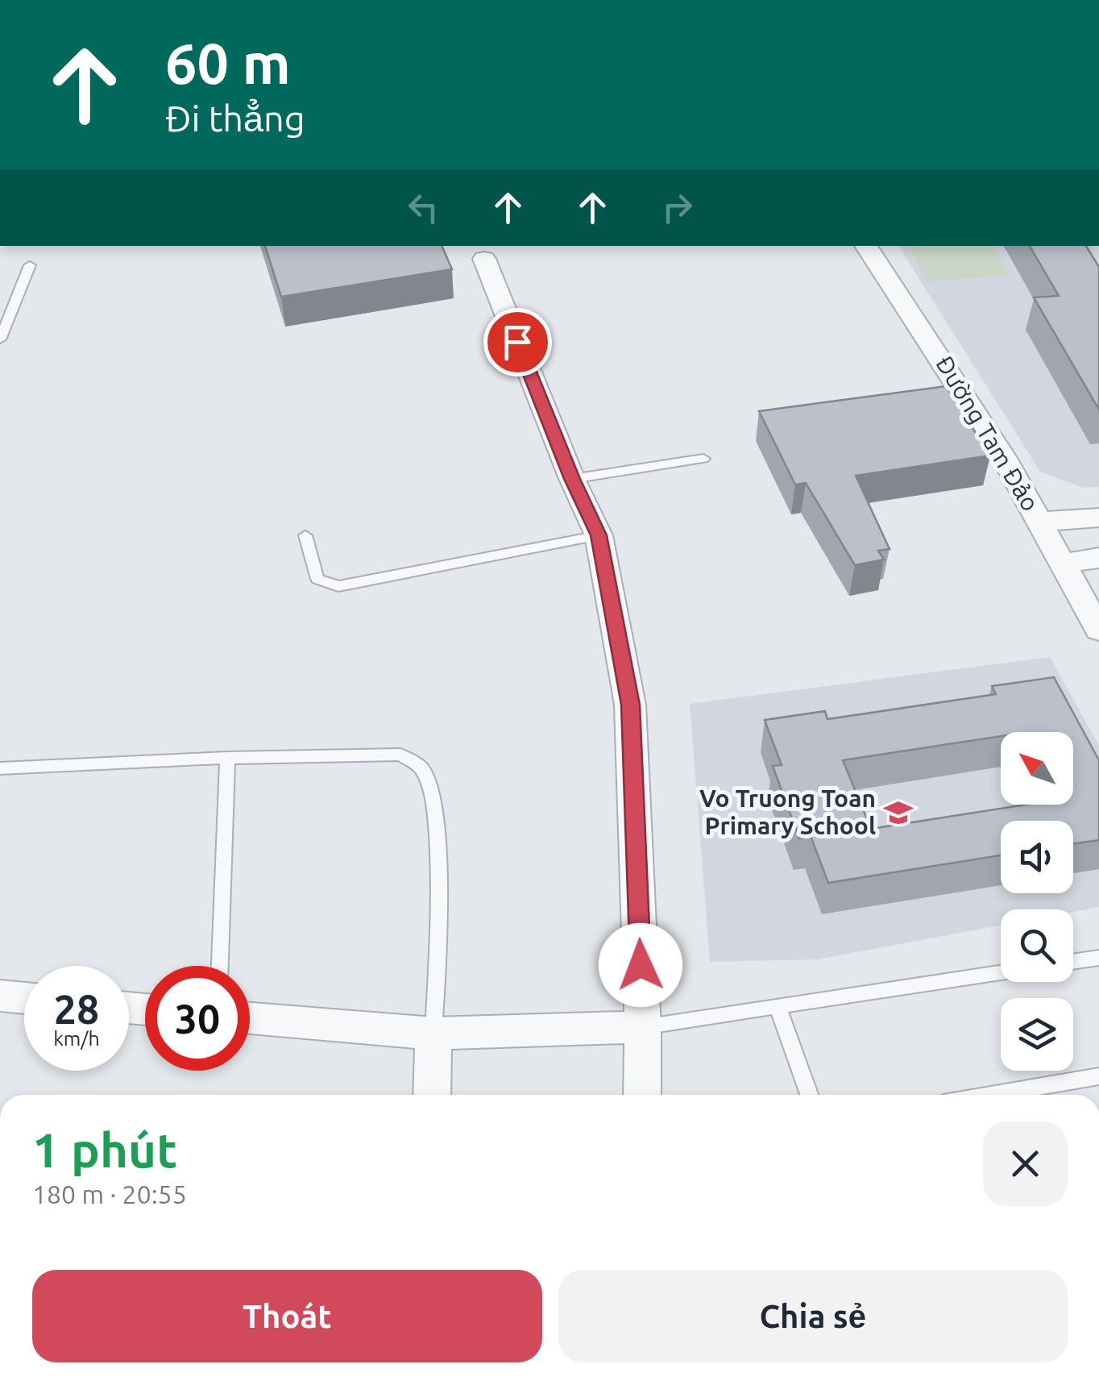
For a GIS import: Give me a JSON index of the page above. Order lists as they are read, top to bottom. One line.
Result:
{"streets":{"street":["Đường Tam Đảo"]},"places":{"school or university":["Vo Truong Toan Primary School"]},"north":"top left","page":{"turn":["60 m","Đi thẳng"],"speed":"28 km/h","limit":"30","heading":["1 phút","180 m · 20:55"],"buttons":["Thoát","Chia sẻ"]}}
